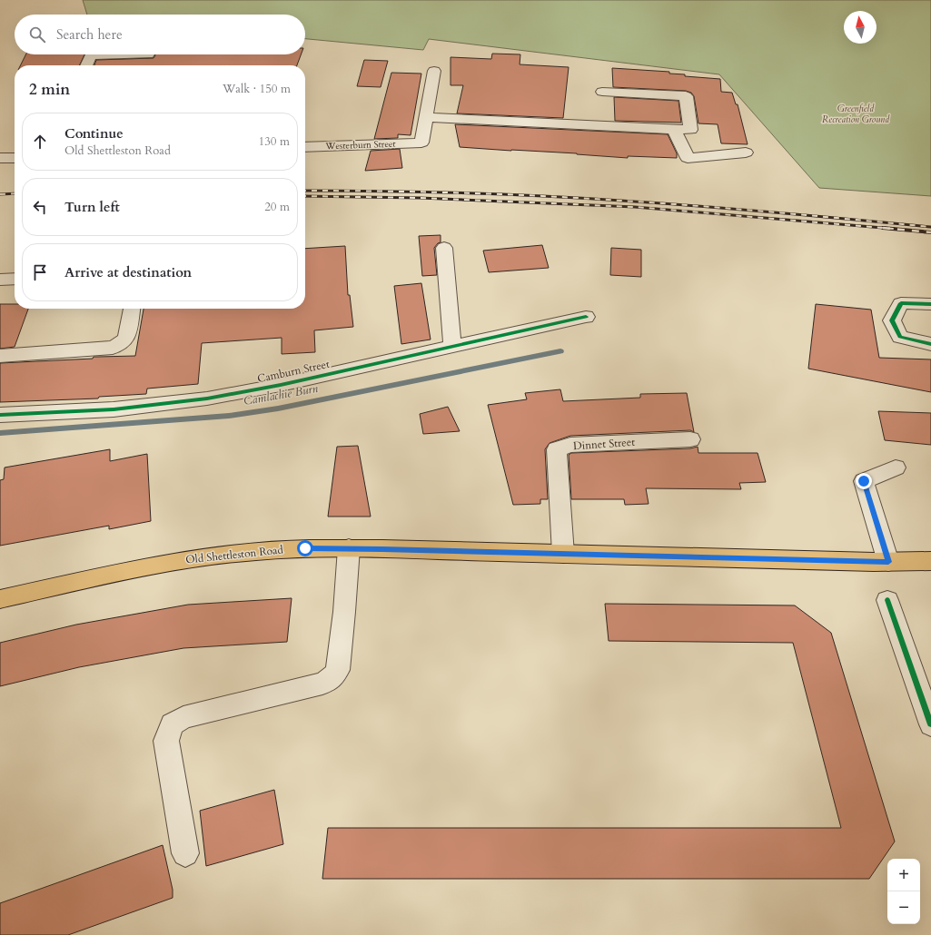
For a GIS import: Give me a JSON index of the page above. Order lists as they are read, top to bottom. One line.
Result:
{"streets":{"main road":["Old Shettleston Road"],"street":["Westerburn Street","Camburn Street","Dinnet Street"]},"crossings":[["Dinnet Street","Old Shettleston Road"]],"water":["Camlachie Burn"],"parks":["Greenfield Recreation Ground"],"north":"top","page":{"search":"Search here","heading":["2 min","Walk · 150 m"],"list":[["Continue","Old Shettleston Road","130 m"],["Turn left","20 m"],"Arrive at destination"],"map_buttons":["+","−"]}}
